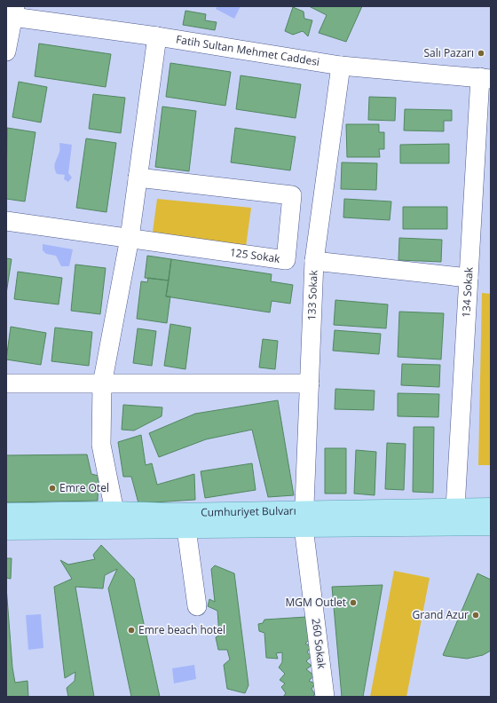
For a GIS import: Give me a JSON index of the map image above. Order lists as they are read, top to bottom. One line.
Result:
{"streets":{"main road":["Cumhuriyet Bulvarı"],"street":["Fatih Sultan Mehmet Caddesi","125 Sokak","134 Sokak","133 Sokak","260 Sokak"]},"crossings":[["Fatih Sultan Mehmet Caddesi","134 Sokak"],["Fatih Sultan Mehmet Caddesi","133 Sokak"],["134 Sokak","Cumhuriyet Bulvarı"],["133 Sokak","Cumhuriyet Bulvarı"],["133 Sokak","260 Sokak"],["Cumhuriyet Bulvarı","260 Sokak"]],"places":["Salı Pazarı","Emre Otel","MGM Outlet","Grand Azur","Emre beach hotel"]}
